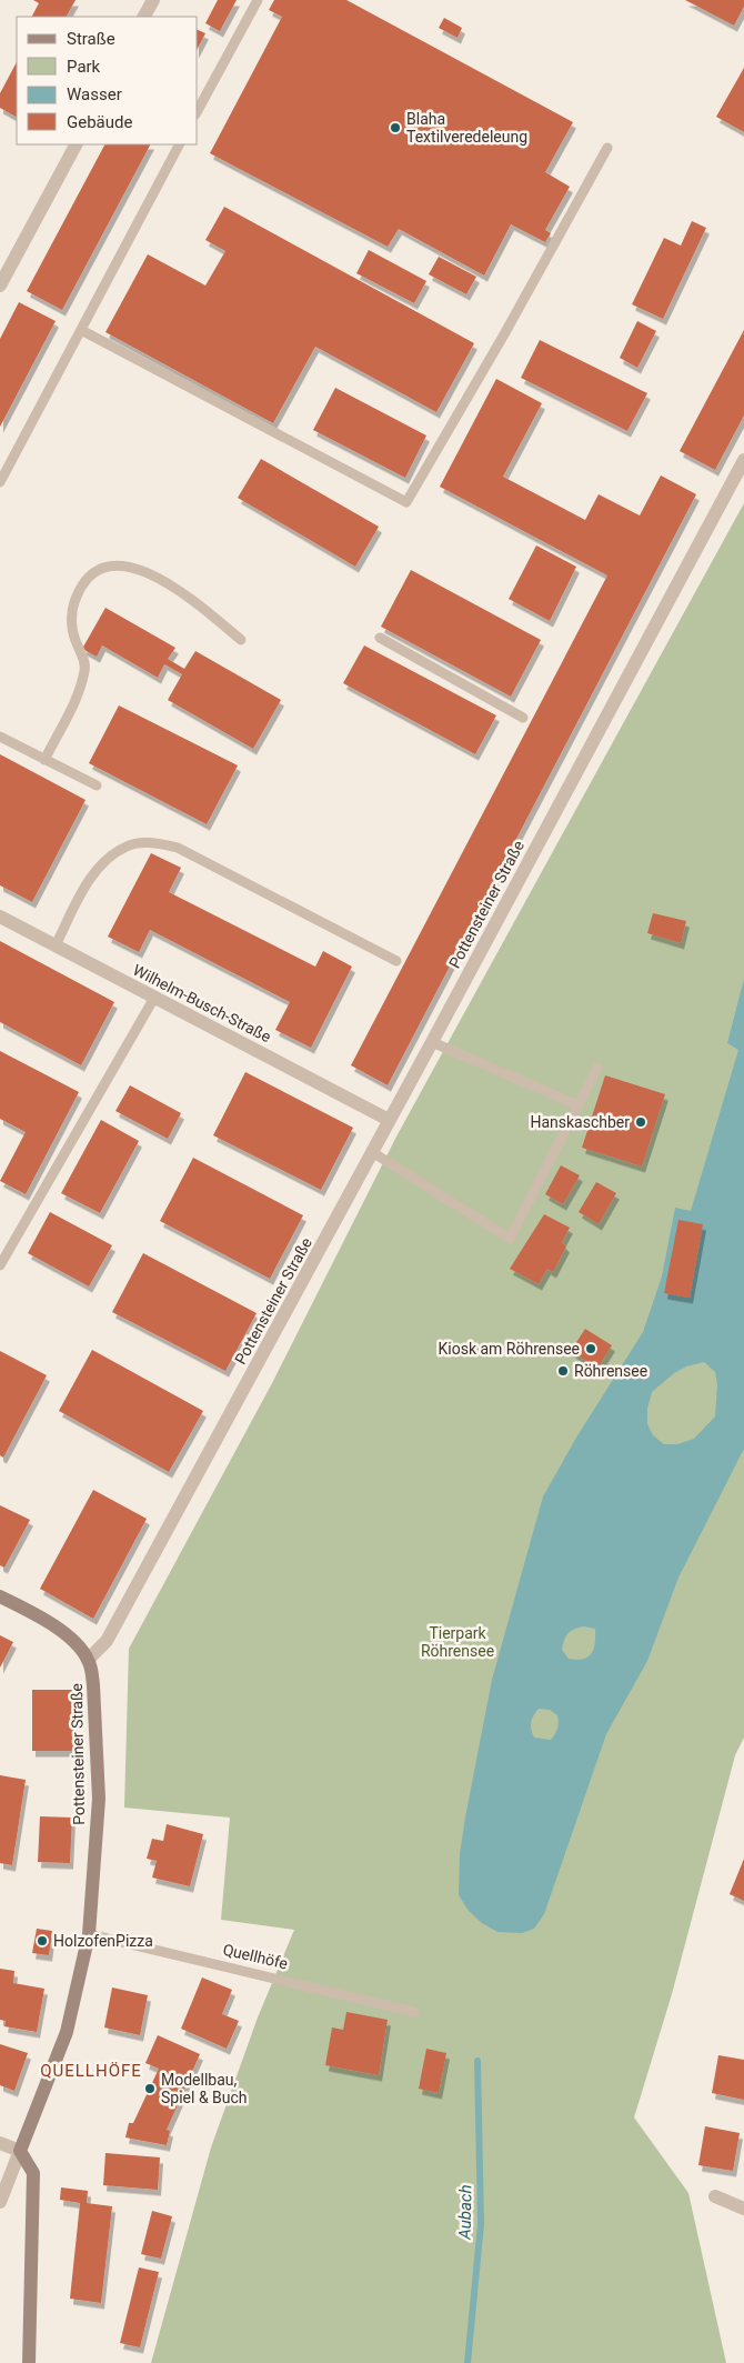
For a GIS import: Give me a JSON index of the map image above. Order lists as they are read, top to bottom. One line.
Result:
{"streets":{"main road":["Pottensteiner Straße"],"street":["Wilhelm-Busch-Straße"],"lane":["Quellhöfe"]},"crossings":[["Pottensteiner Straße","Wilhelm-Busch-Straße"],["Pottensteiner Straße","Quellhöfe"]],"districts":["QUELLHÖFE"],"water":["Aubach"],"parks":["Tierpark Röhrensee"],"places":["Blaha Textilveredeleung","Hanskaschber","Kiosk am Röhrensee","Röhrensee","HolzofenPizza","Modellbau, Spiel & Buch"],"legend":["Straße","Park","Wasser","Gebäude"]}
